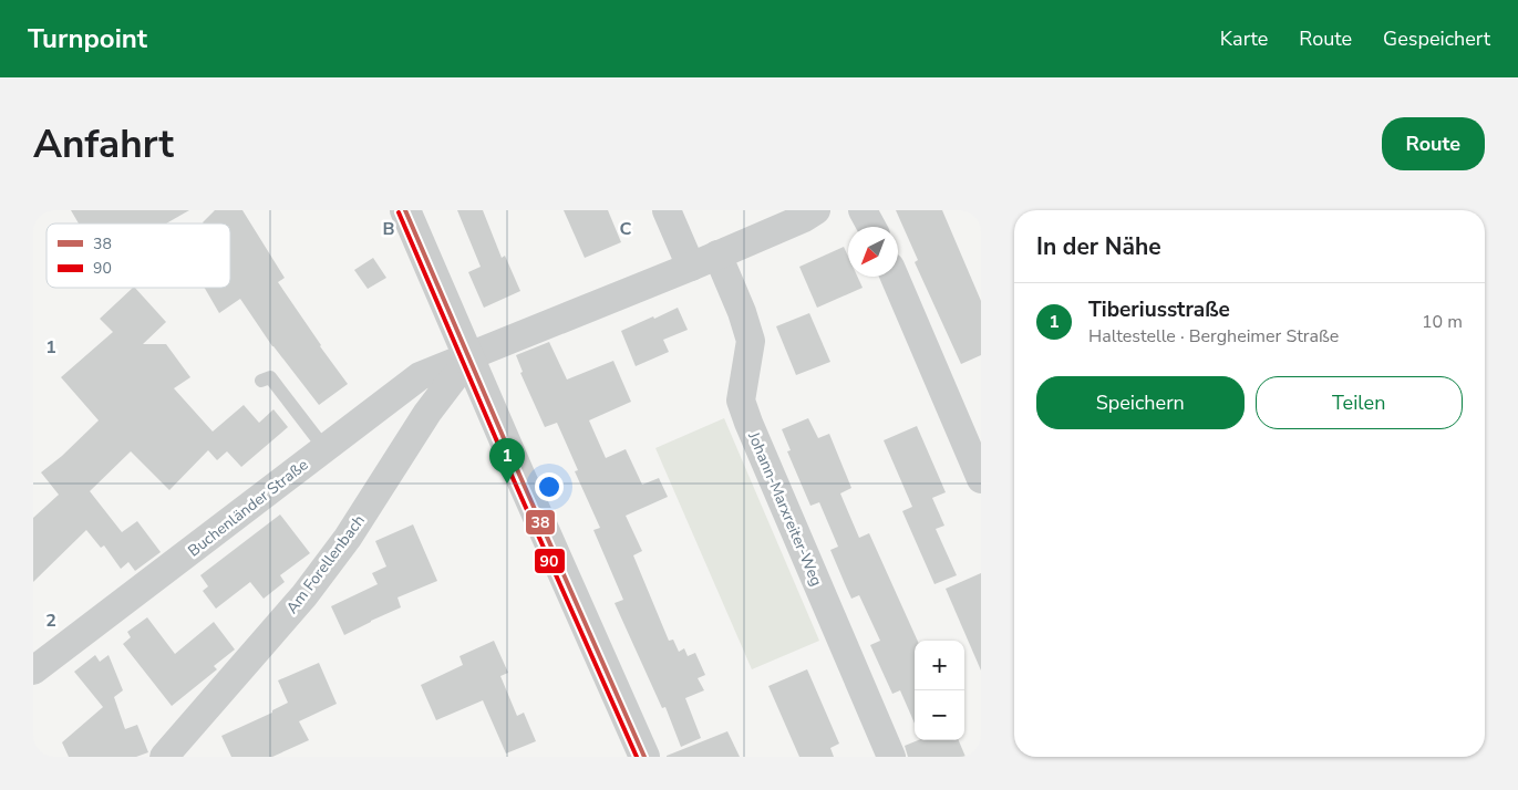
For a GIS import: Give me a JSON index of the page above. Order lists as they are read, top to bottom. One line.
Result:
{"streets":{"street":["Buchenländer Straße","Johann-Marxreiter-Weg","Am Forellenbach"]},"crossings":[["Buchenländer Straße","Johann-Marxreiter-Weg"],["Buchenländer Straße","Am Forellenbach"]],"lines":["transit line 38","transit line 90"],"legend":["38","90"],"north":"bottom left","page":{"header":"Turnpoint","nav":["Karte","Route","Gespeichert"],"buttons":["Route",["Speichern","Teilen"]],"title":"Anfahrt","heading":"In der Nähe","list":[{"mark":"1","name":"Tiberiusstraße","note":"Haltestelle · Bergheimer Straße","value":"10 m"}],"pins":"1","map_buttons":["+","−"]},"grid":{"columns":["B","C"],"rows":["1","2"]}}
